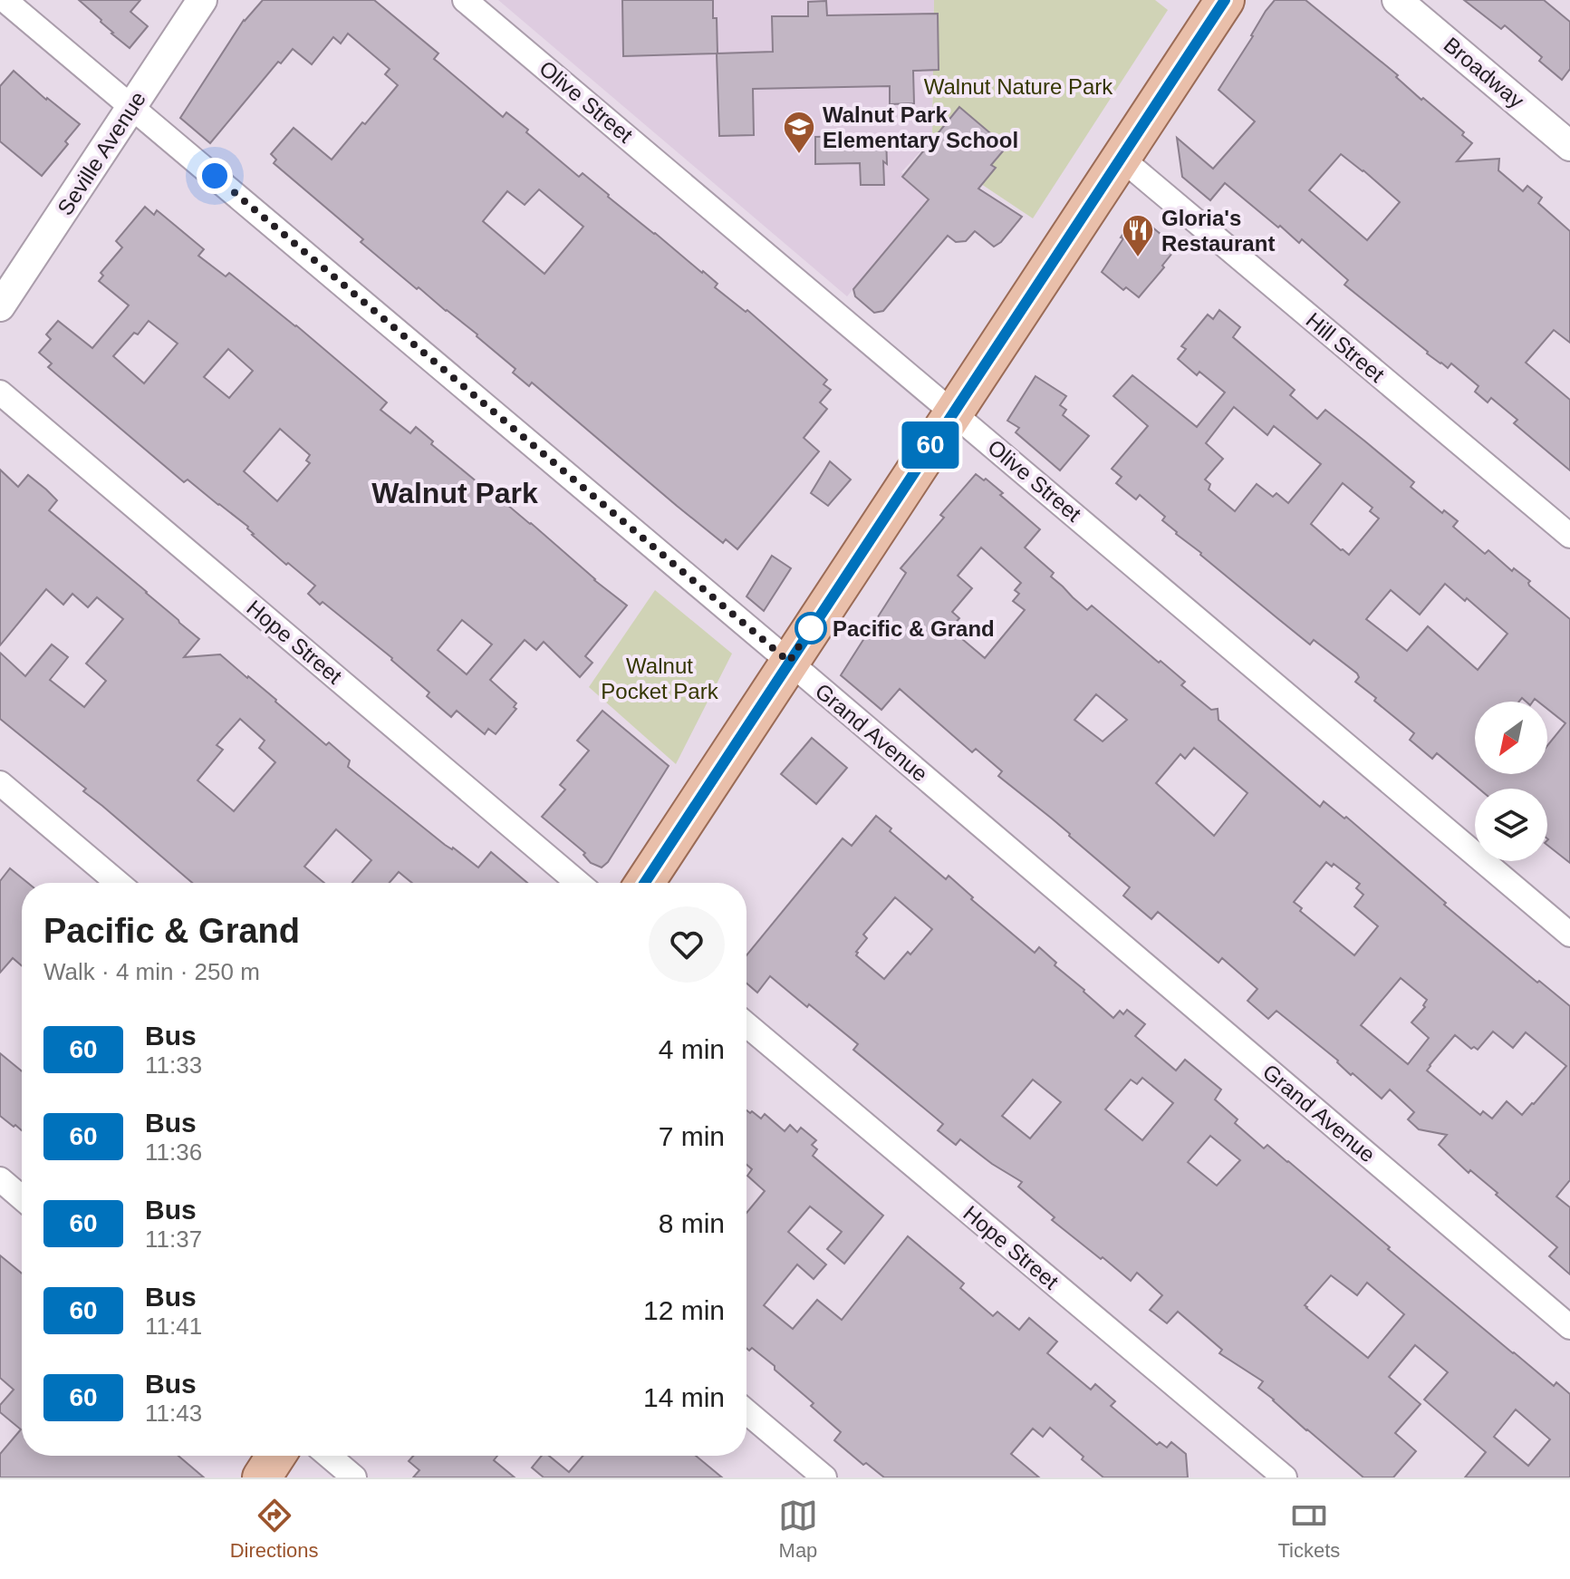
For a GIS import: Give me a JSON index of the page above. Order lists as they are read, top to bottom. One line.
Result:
{"streets":{"street":["Broadway","Olive Street","Seville Avenue","Hill Street","Hope Street","Grand Avenue"]},"crossings":[["Seville Avenue","Grand Avenue"]],"districts":["Walnut Park"],"parks":["Walnut Nature Park","Walnut Pocket Park"],"places":{"school or university":["Walnut Park Elementary School"],"restaurant":["Gloria's Restaurant"],"other":["Pacific & Grand"]},"lines":["bus line 60"],"north":"bottom left","page":{"on_map":"60","heading":["Pacific & Grand","Walk · 4 min · 250 m"],"list":[{"mark":"60","name":"Bus","note":"11:33","value":"4 min"},{"mark":"60","name":"Bus","note":"11:36","value":"7 min"},{"mark":"60","name":"Bus","note":"11:37","value":"8 min"},{"mark":"60","name":"Bus","note":"11:41","value":"12 min"},{"mark":"60","name":"Bus","note":"11:43","value":"14 min"}],"tabs":["Directions","Map","Tickets"]}}
